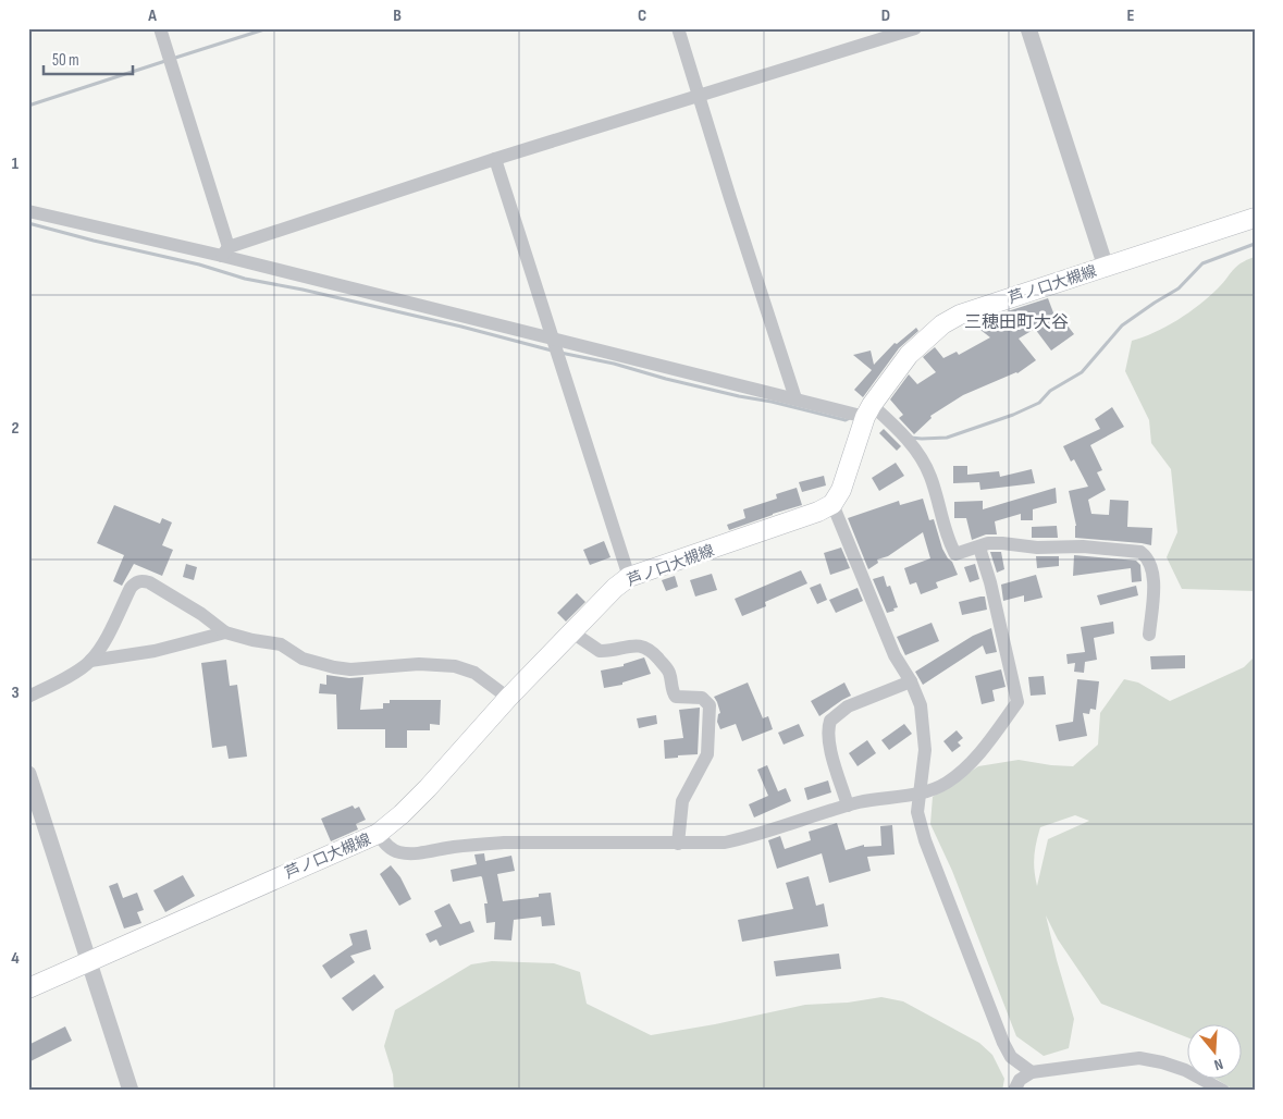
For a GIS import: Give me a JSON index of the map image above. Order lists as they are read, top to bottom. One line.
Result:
{"streets":{"main road":["芦ノ口大槻線"]},"districts":["三穂田町大谷"],"scale_bar":"50 m","north":"bottom","grid":{"columns":["A","B","C","D","E"],"rows":["1","2","3","4"]}}
